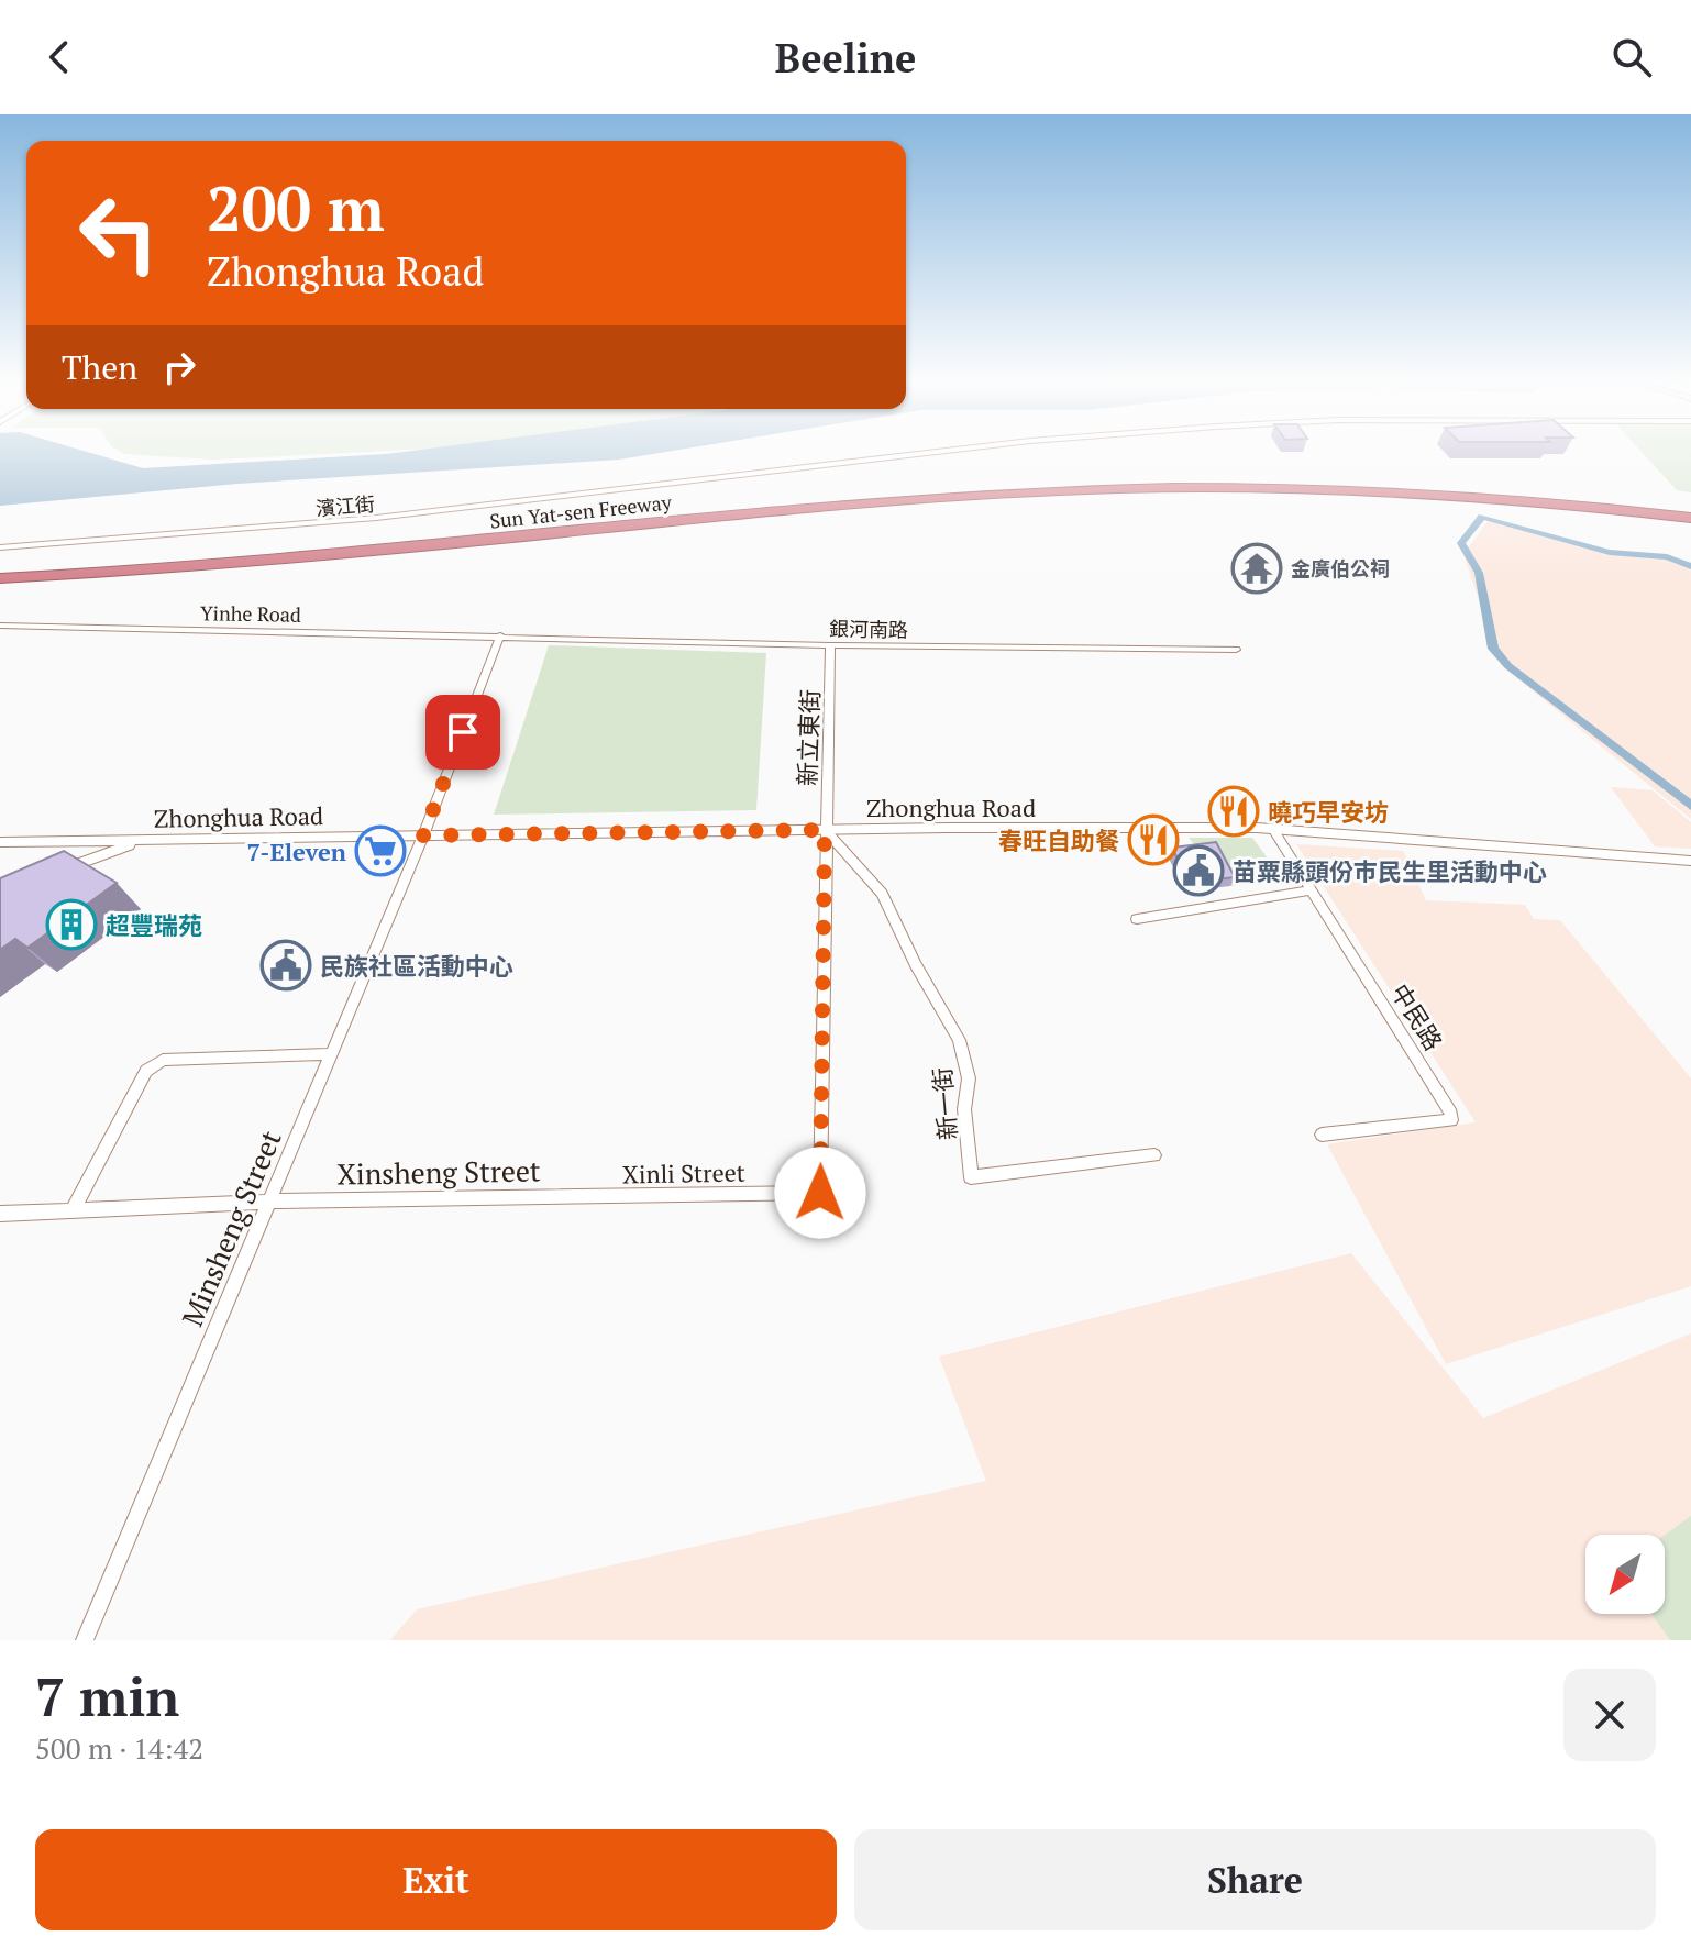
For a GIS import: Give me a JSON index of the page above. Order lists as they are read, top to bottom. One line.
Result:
{"streets":{"highway":["Sun Yat-sen Freeway"],"street":["濱江街","Yinhe Road","銀河南路","新立東街","Zhonghua Road","中民路","新一街","Xinsheng Street","Xinli Street","Minsheng Street"]},"crossings":[["Yinhe Road","銀河南路"],["Yinhe Road","Minsheng Street"],["銀河南路","新立東街"],["銀河南路","Minsheng Street"],["新立東街","Zhonghua Road"],["新立東街","新一街"],["新立東街","Xinli Street"],["Zhonghua Road","中民路"],["Zhonghua Road","新一街"],["Zhonghua Road","Xinli Street"],["Zhonghua Road","Minsheng Street"],["新一街","Xinli Street"],["Xinsheng Street","Xinli Street"],["Xinsheng Street","Minsheng Street"]],"places":{"temple":["金廣伯公祠"],"restaurant":["曉巧早安坊","春旺自助餐"],"supermarket":["7-Eleven"],"public building":["苗粟縣頭份巿民生里活動中心","民族社區活動中心"],"building":["超豐瑞苑"]},"north":"bottom left","page":{"header":"Beeline","turn":["200 m","Zhonghua Road"],"then":"Then","heading":["7 min","500 m · 14:42"],"buttons":["Exit","Share"]}}
